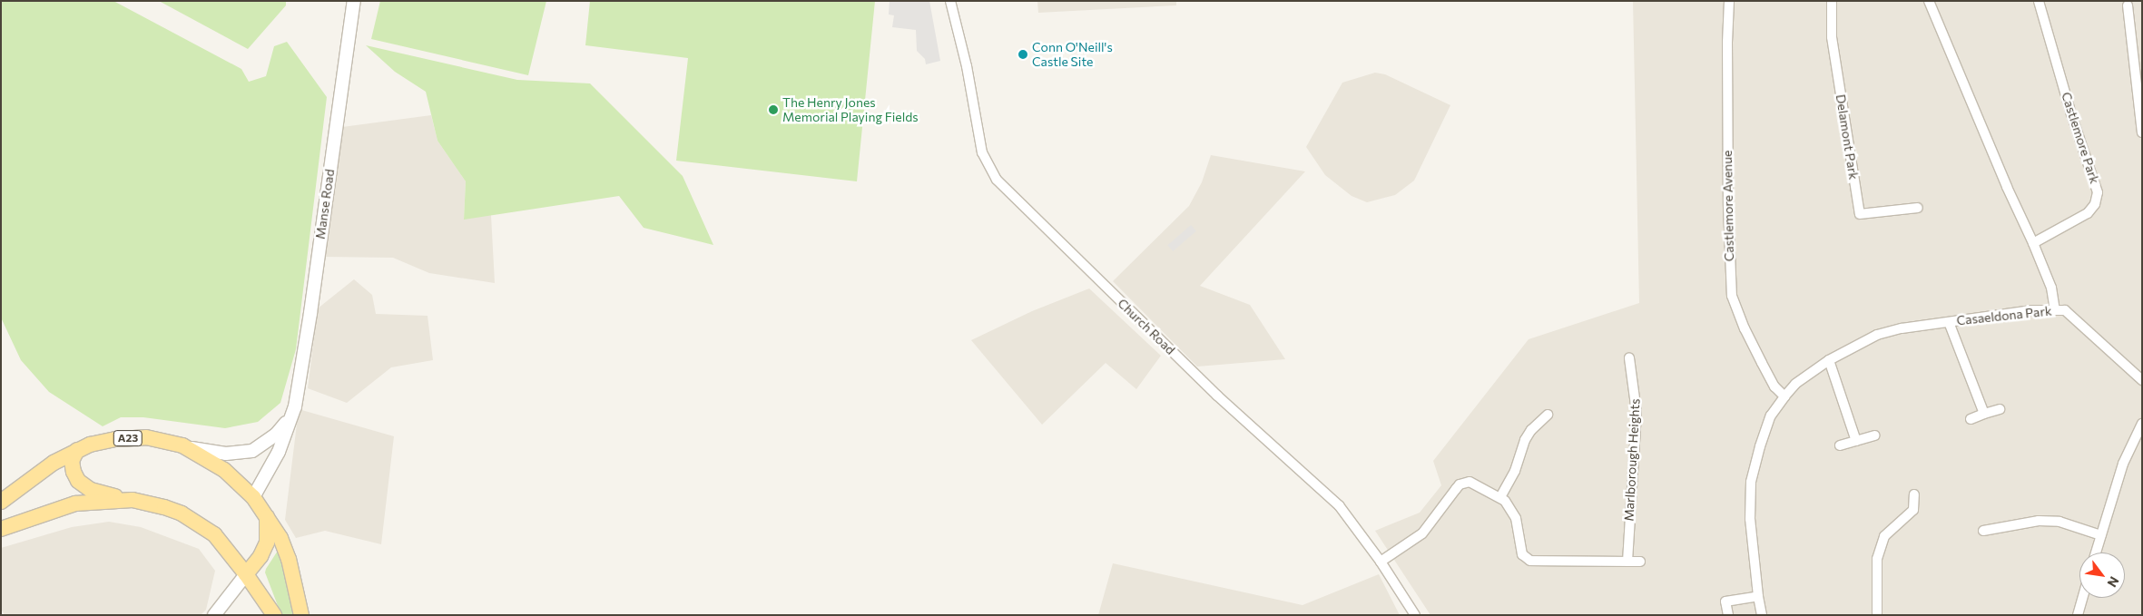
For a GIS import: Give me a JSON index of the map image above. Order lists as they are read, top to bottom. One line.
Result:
{"streets":{"main road":["A23"],"street":["Delamont Park","Castlemore Park","Manse Road","Castlemore Avenue","Casaeldona Park","Church Road","Marlborough Heights"]},"crossings":[["Manse Road","A23"],["Castlemore Avenue","Casaeldona Park"]],"places":["Conn O'Neill's Castle Site","The Henry Jones Memorial Playing Fields"],"north":"bottom right"}
